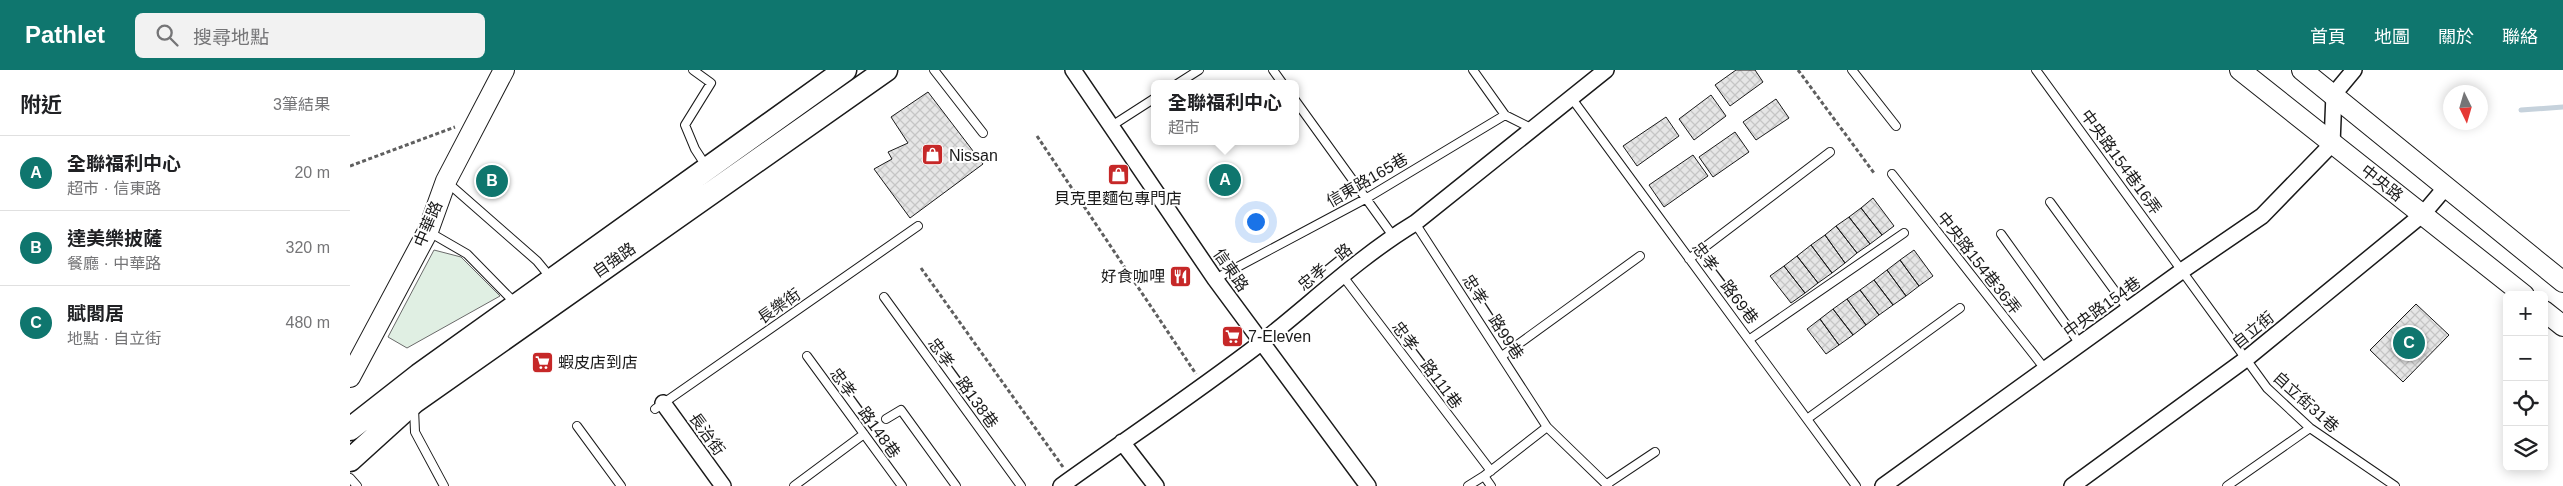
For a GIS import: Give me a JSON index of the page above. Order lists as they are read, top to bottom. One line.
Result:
{"streets":{"main road":["自強路"],"street":["中央路","中華路","忠孝一路","信東路","中央路154巷","自立街","長治街"],"lane":["中央路154巷16弄","信東路165巷","中央路154巷36弄","忠孝一路69巷","長樂街","忠孝一路99巷","忠孝一路111巷","忠孝一路138巷","自立街31巷","忠孝一路148巷"]},"crossings":[["中央路154巷16弄","中央路154巷"],["中央路154巷16弄","自立街31巷"],["信東路165巷","信東路"],["中央路","中央路154巷"],["中央路","自立街"],["中央路154巷36弄","中央路154巷"],["忠孝一路","信東路"],["忠孝一路","忠孝一路69巷"],["忠孝一路","忠孝一路99巷"],["忠孝一路","忠孝一路111巷"],["長樂街","長治街"],["中央路154巷","自立街31巷"],["自立街","自立街31巷"]],"places":{"shop":["Nissan","貝克里麵包專門店"],"restaurant":["好食咖哩"],"supermarket":["7-Eleven","蝦皮店到店"]},"north":"bottom","page":{"header":"Pathlet","search":"搜尋地點","nav":["首頁","地圖","關於","聯絡"],"heading":["附近","3筆結果"],"popup":["全聯福利中心","超市"],"list":[{"mark":"A","name":"全聯福利中心","note":"超市 · 信東路","value":"20 m"},{"mark":"B","name":"達美樂披薩","note":"餐廳 · 中華路","value":"320 m"},{"mark":"C","name":"賦閣居","note":"地點 · 自立街","value":"480 m"}],"pins":["A","B","C"],"map_buttons":["+","−"]}}
